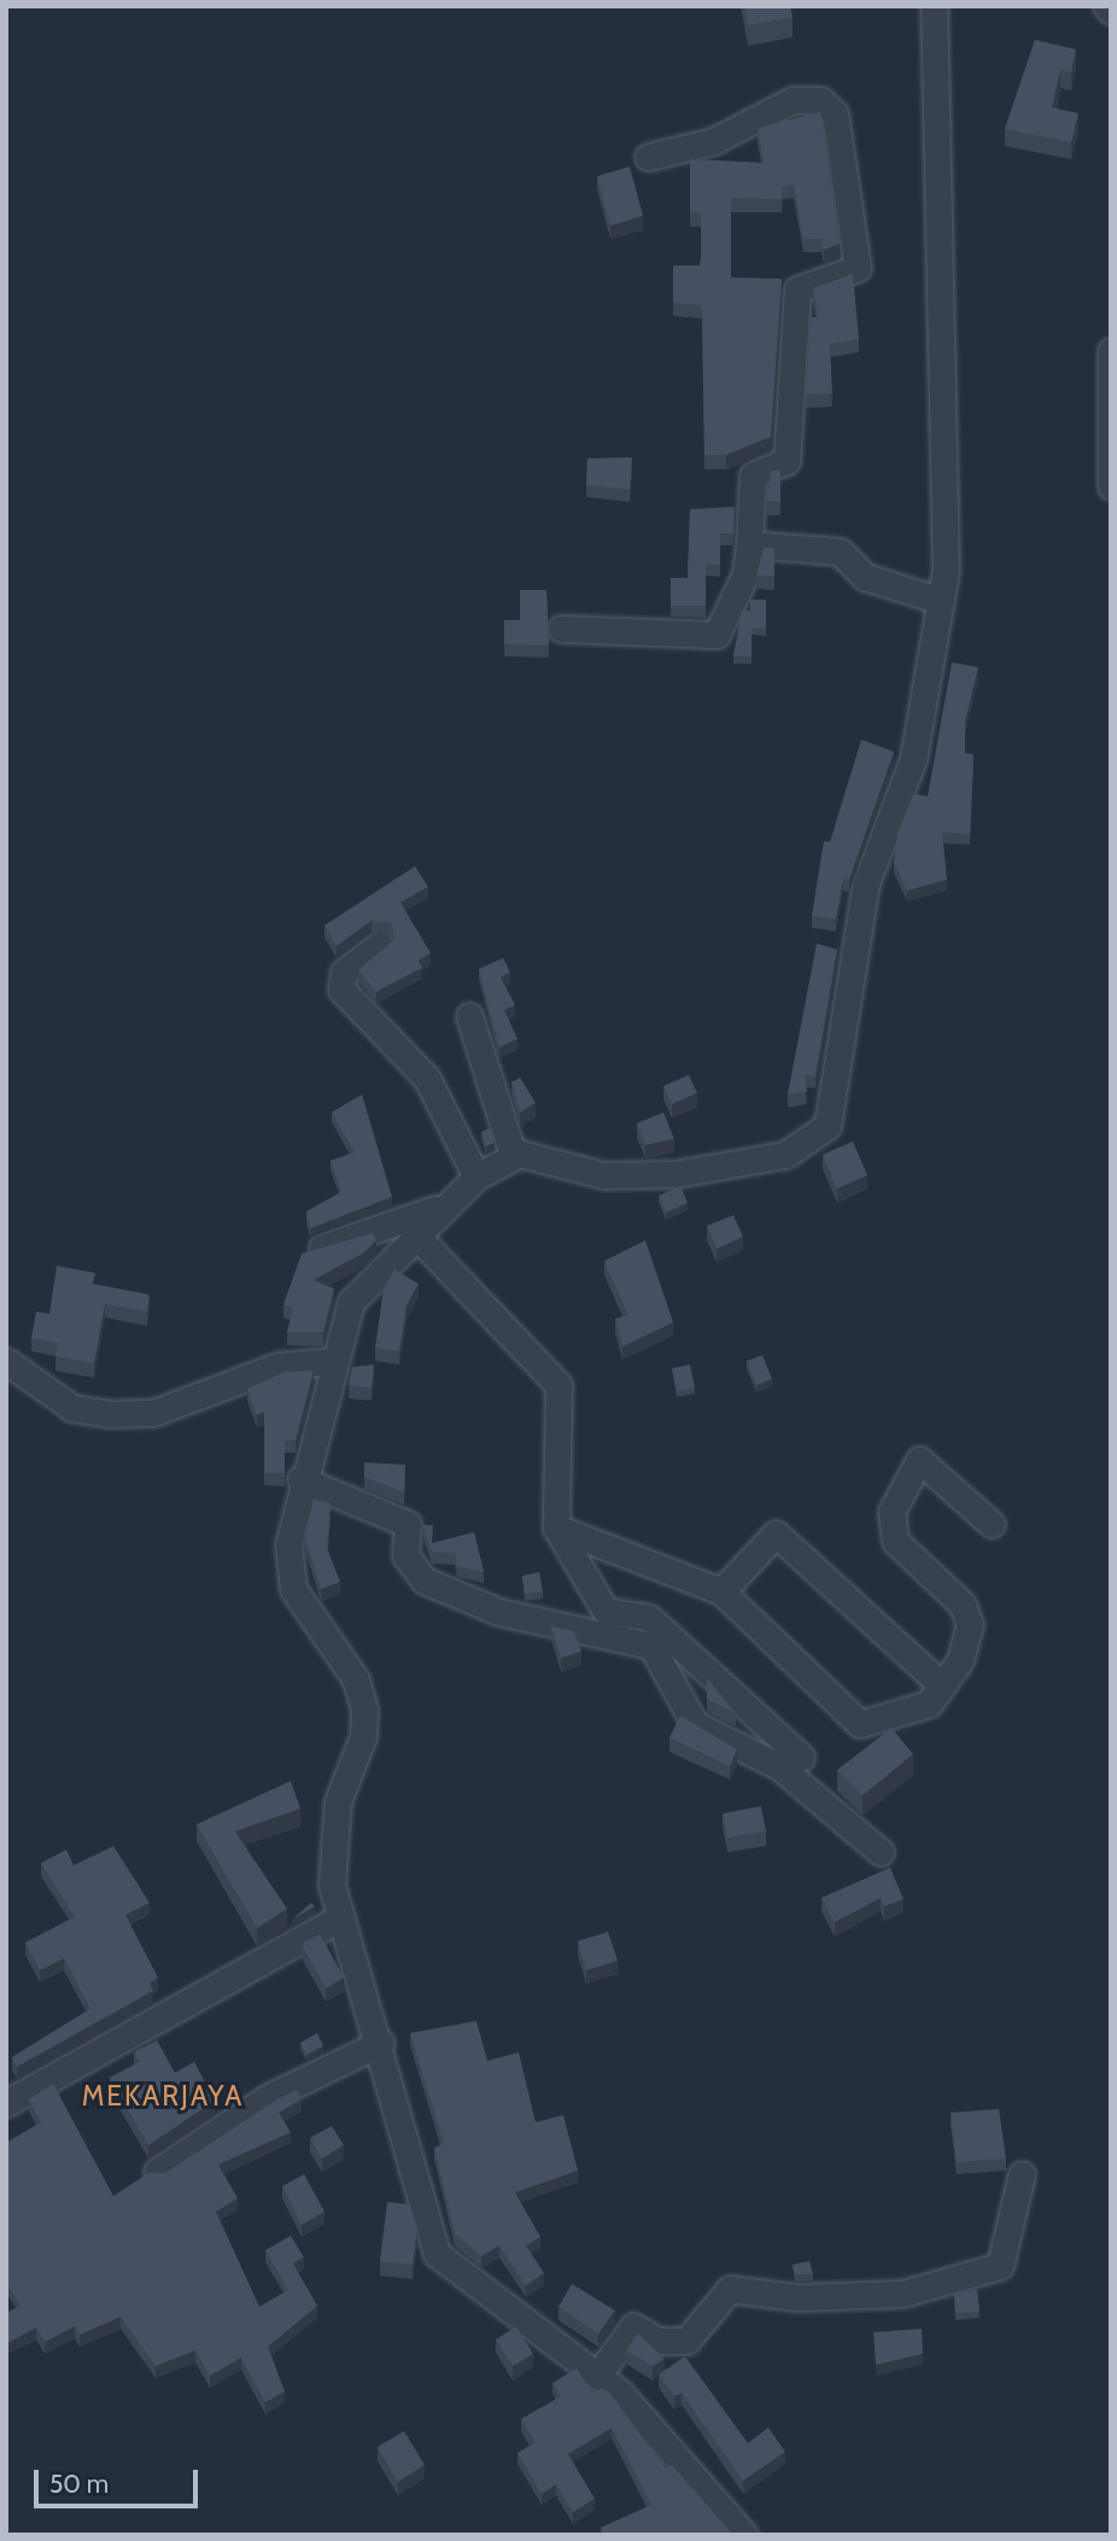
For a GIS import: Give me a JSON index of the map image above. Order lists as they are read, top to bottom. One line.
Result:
{"districts":["MEKARJAYA"],"scale_bar":"50 m"}
